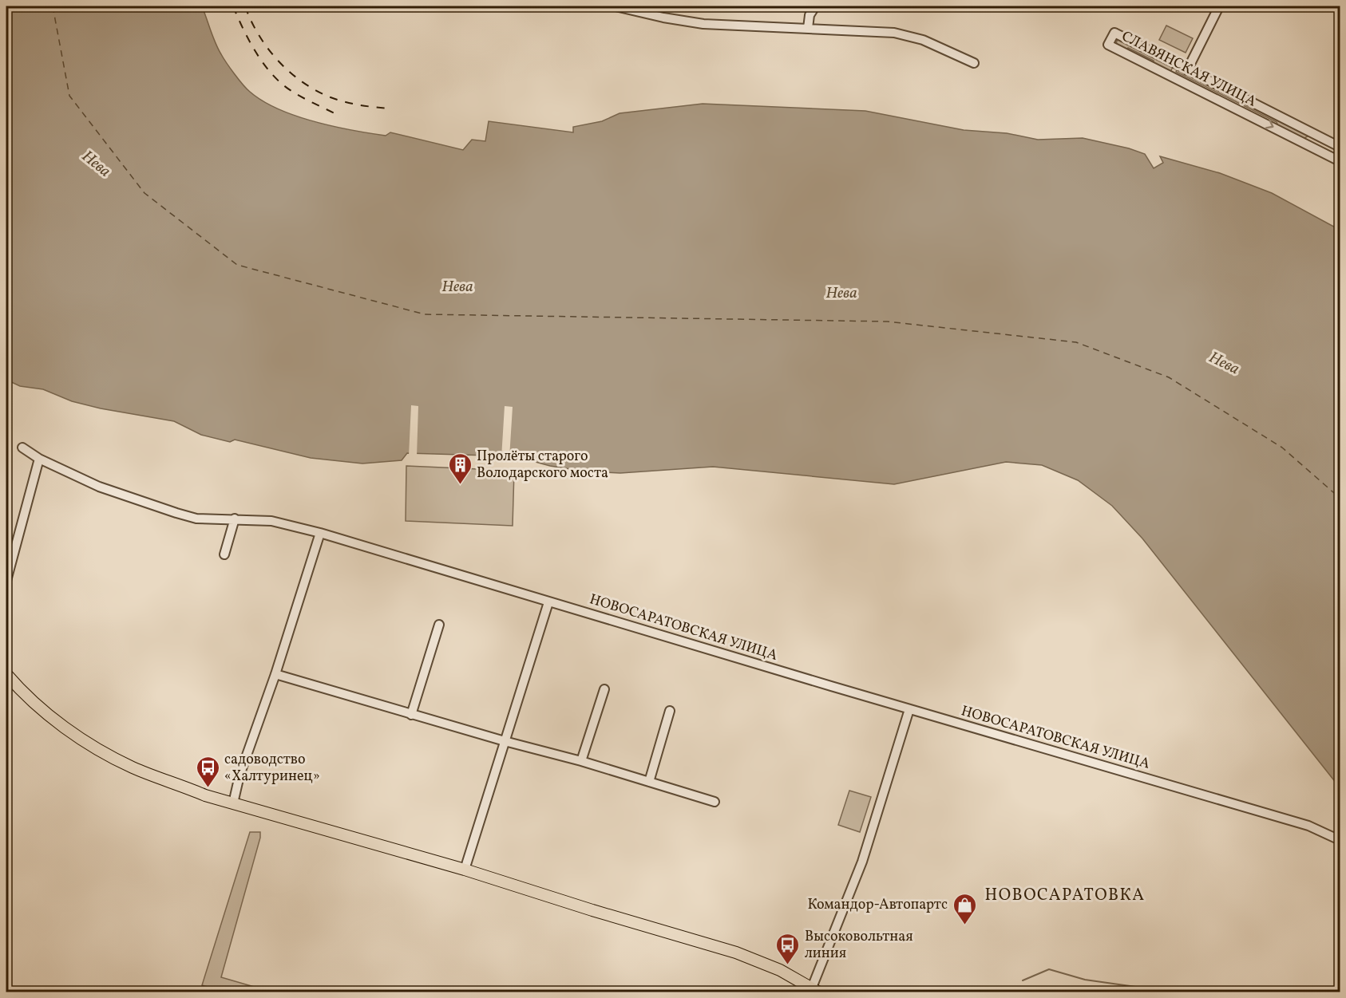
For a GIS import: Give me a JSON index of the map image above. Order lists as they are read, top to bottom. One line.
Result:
{"streets":{"street":["СЛАВЯНСКАЯ УЛИЦА","НОВОСАРАТОВСКАЯ УЛИЦА"]},"districts":["НОВОСАРАТОВКА"],"water":["Нева"],"places":{"building":["Пролёты старого Володарского моста"],"bus stop":["садоводство «Халтуринец»","Высоковольтная линия"],"shop":["Командор-Автопартс"]}}
